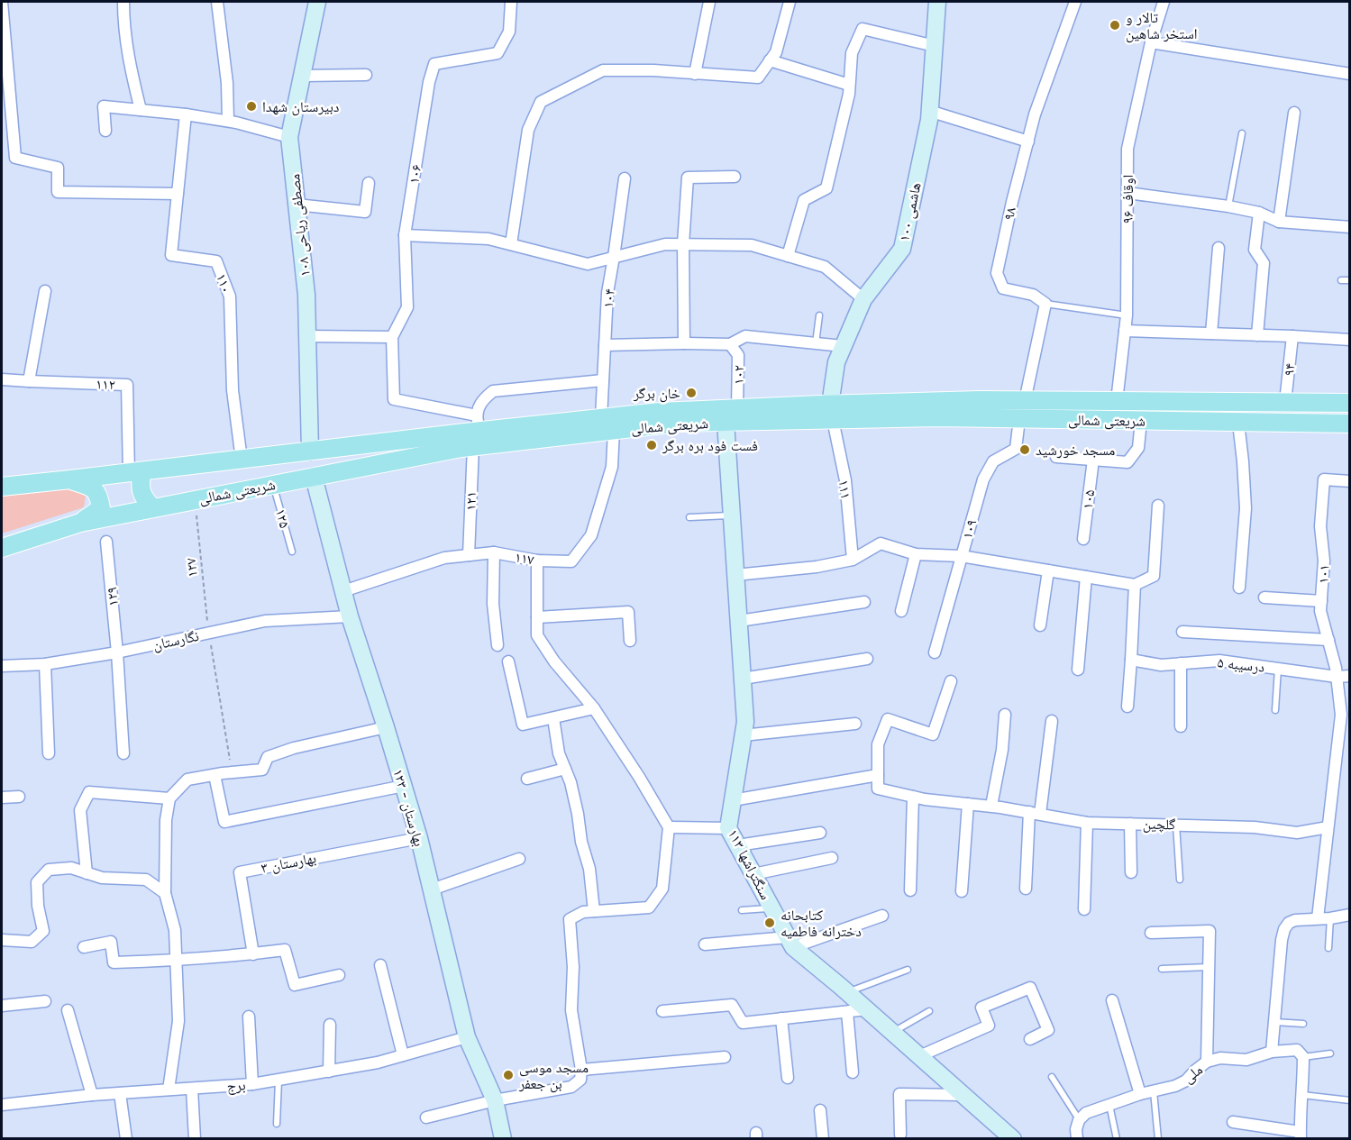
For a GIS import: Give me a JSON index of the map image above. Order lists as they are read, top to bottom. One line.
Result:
{"streets":{"main road":["شریعتی شمالی"],"street":["۱۰۶","اوقاف ۹۶","هاشمی ۱۰۰","۹۸","مصطفی ریاحی ۱۰۸","۱۱۰","۱۰۴","۹۴","۱۰۲","۱۱۲","۱۱۱","۱۰۵","۱۲۱","۱۰۹","۱۱۷","۱۰۱","۱۲۹","نگارستان","درسیبه ۵","بهارستان - ۱۲۳","گلچین","بهارستان ۳","سنگتراشها ۱۱۳","ملی","برج"],"lane":["۱۲۵"],"path":["۱۲۷"]},"crossings":[["۱۰۶","شریعتی شمالی"],["۱۰۶","۱۲۱"],["اوقاف ۹۶","شریعتی شمالی"],["هاشمی ۱۰۰","شریعتی شمالی"],["هاشمی ۱۰۰","۱۱۱"],["مصطفی ریاحی ۱۰۸","شریعتی شمالی"],["۱۱۰","شریعتی شمالی"],["۱۰۴","شریعتی شمالی"],["۱۰۴","۱۱۷"],["۹۴","شریعتی شمالی"],["۱۰۲","شریعتی شمالی"],["۱۰۲","سنگتراشها ۱۱۳"],["۱۱۲","شریعتی شمالی"],["شریعتی شمالی","۱۱۱"],["شریعتی شمالی","۱۲۱"],["شریعتی شمالی","۱۲۵"],["شریعتی شمالی","۱۰۹"],["شریعتی شمالی","۱۱۷"],["شریعتی شمالی","۱۲۷"],["شریعتی شمالی","بهارستان - ۱۲۳"],["شریعتی شمالی","سنگتراشها ۱۱۳"],["۱۲۱","۱۱۷"],["۱۱۷","بهارستان - ۱۲۳"],["۱۲۷","نگارستان"],["۱۰۱","درسیبه ۵"],["۱۰۱","گلچین"],["۱۲۹","نگارستان"],["نگارستان","بهارستان - ۱۲۳"],["بهارستان - ۱۲۳","بهارستان ۳"],["بهارستان - ۱۲۳","برج"]],"places":["تالار و استخر شاهین","دبیرستان شهدا","خان برگر","فست فود بره برگر","مسجد خورشید","کتابحانه دخترانه فاطمیه","مسجد موسی بن جعفر"]}
